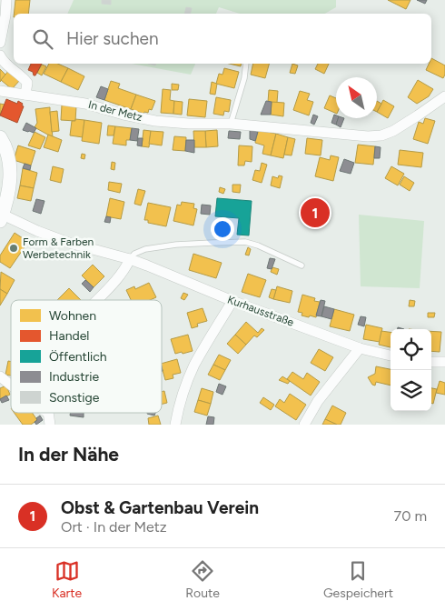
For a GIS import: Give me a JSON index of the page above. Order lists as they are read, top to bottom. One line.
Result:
{"streets":{"street":["In der Metz","Kurhausstraße"]},"places":["Form & Farben Werbetechnik"],"legend":["Wohnen","Handel","Öffentlich","Industrie","Sonstige"],"north":"top left","page":{"search":"Hier suchen","pins":"1","heading":"In der Nähe","list":[{"mark":"1","name":"Obst & Gartenbau Verein","note":"Ort · In der Metz","value":"70 m"}],"nav":["Karte","Route","Gespeichert"]}}
